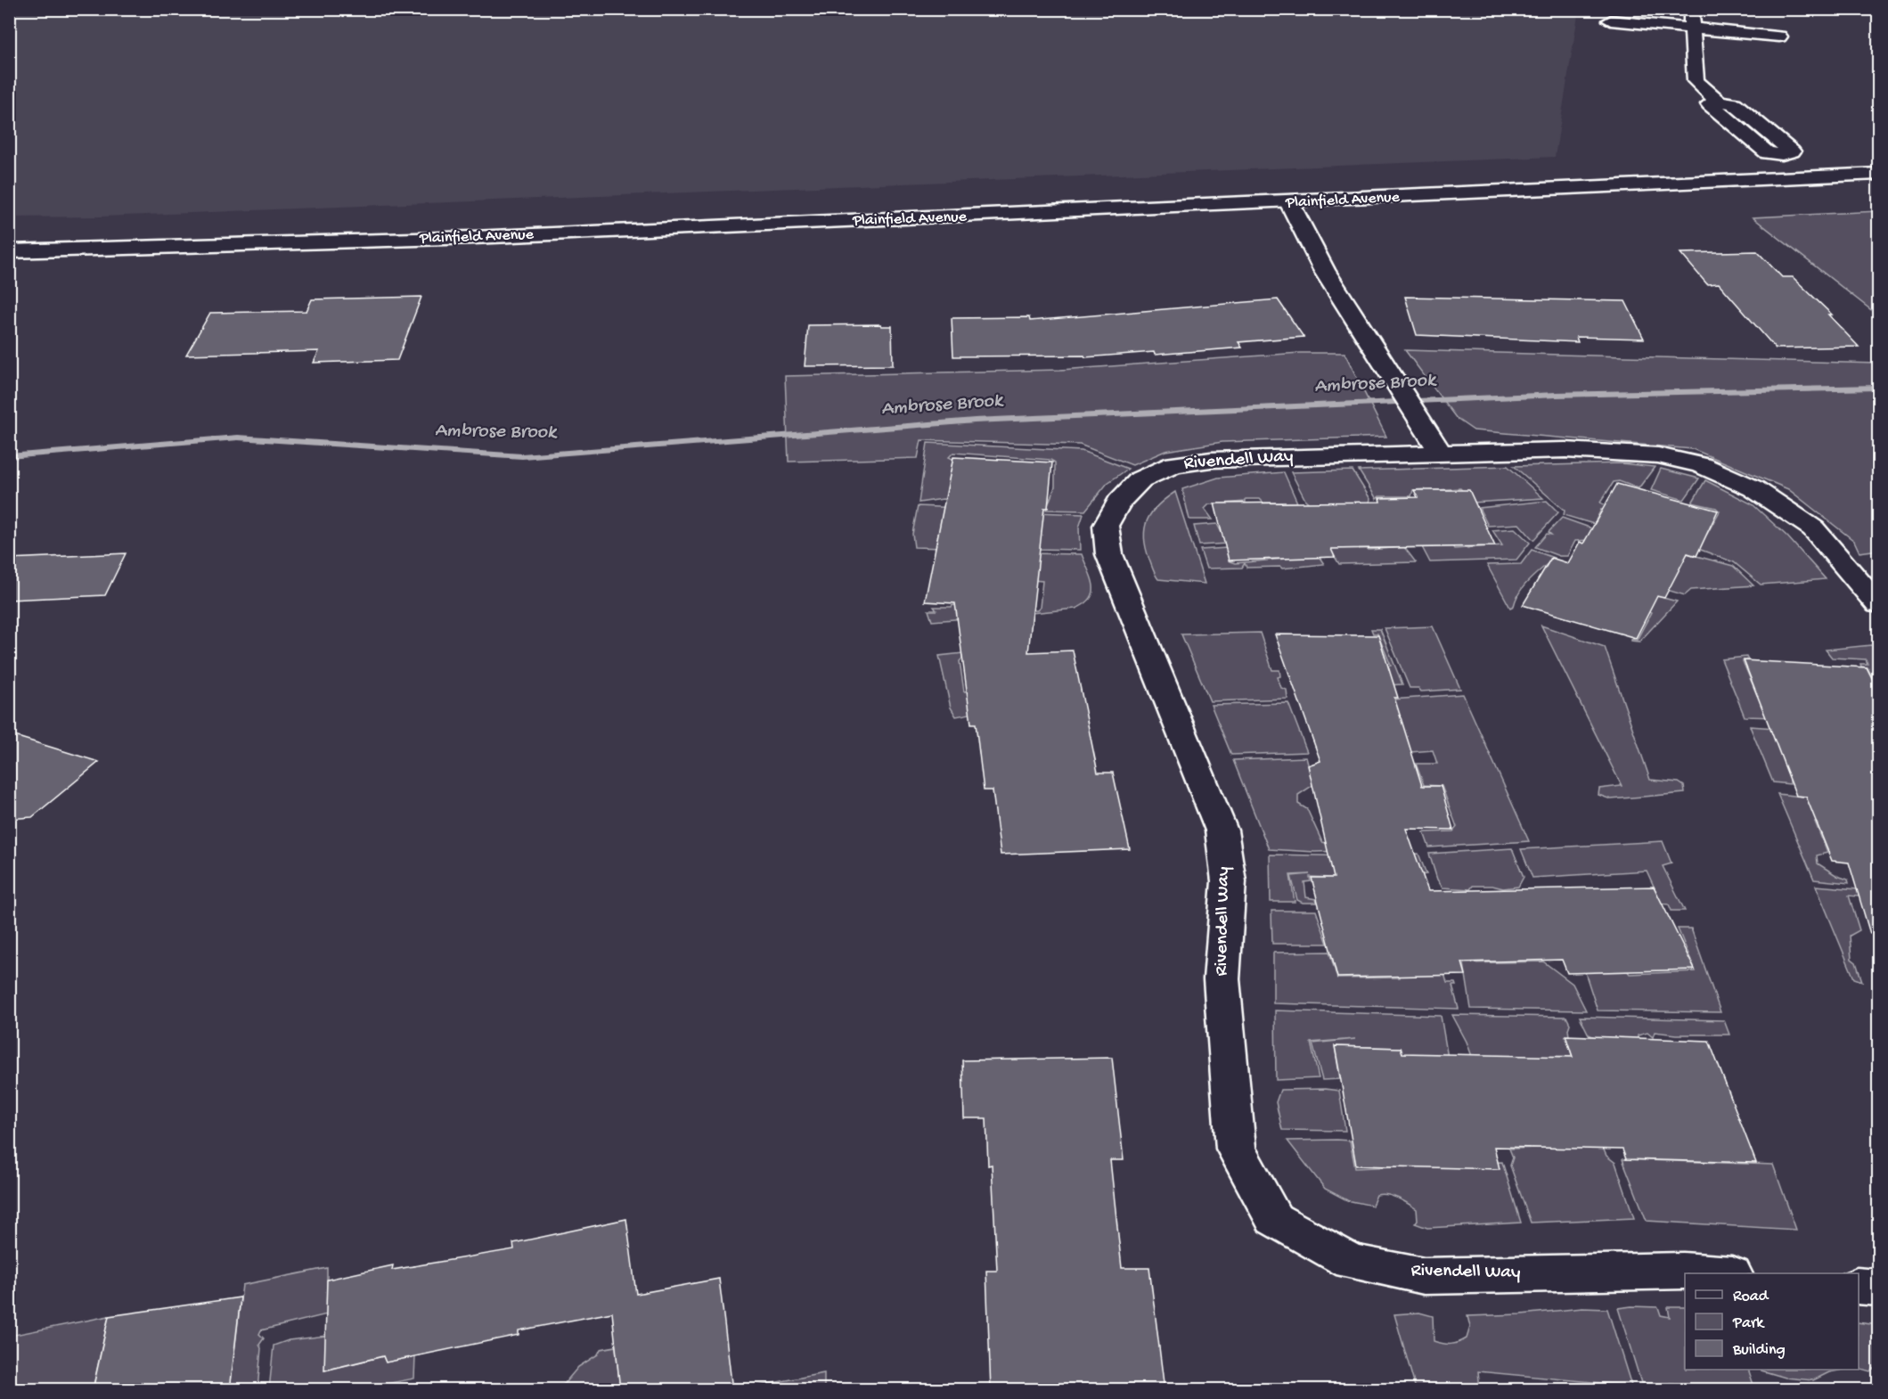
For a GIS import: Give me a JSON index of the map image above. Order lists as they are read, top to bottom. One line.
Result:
{"streets":{"street":["Plainfield Avenue","Rivendell Way"]},"water":["Ambrose Brook"],"legend":["Road","Park","Building"]}
